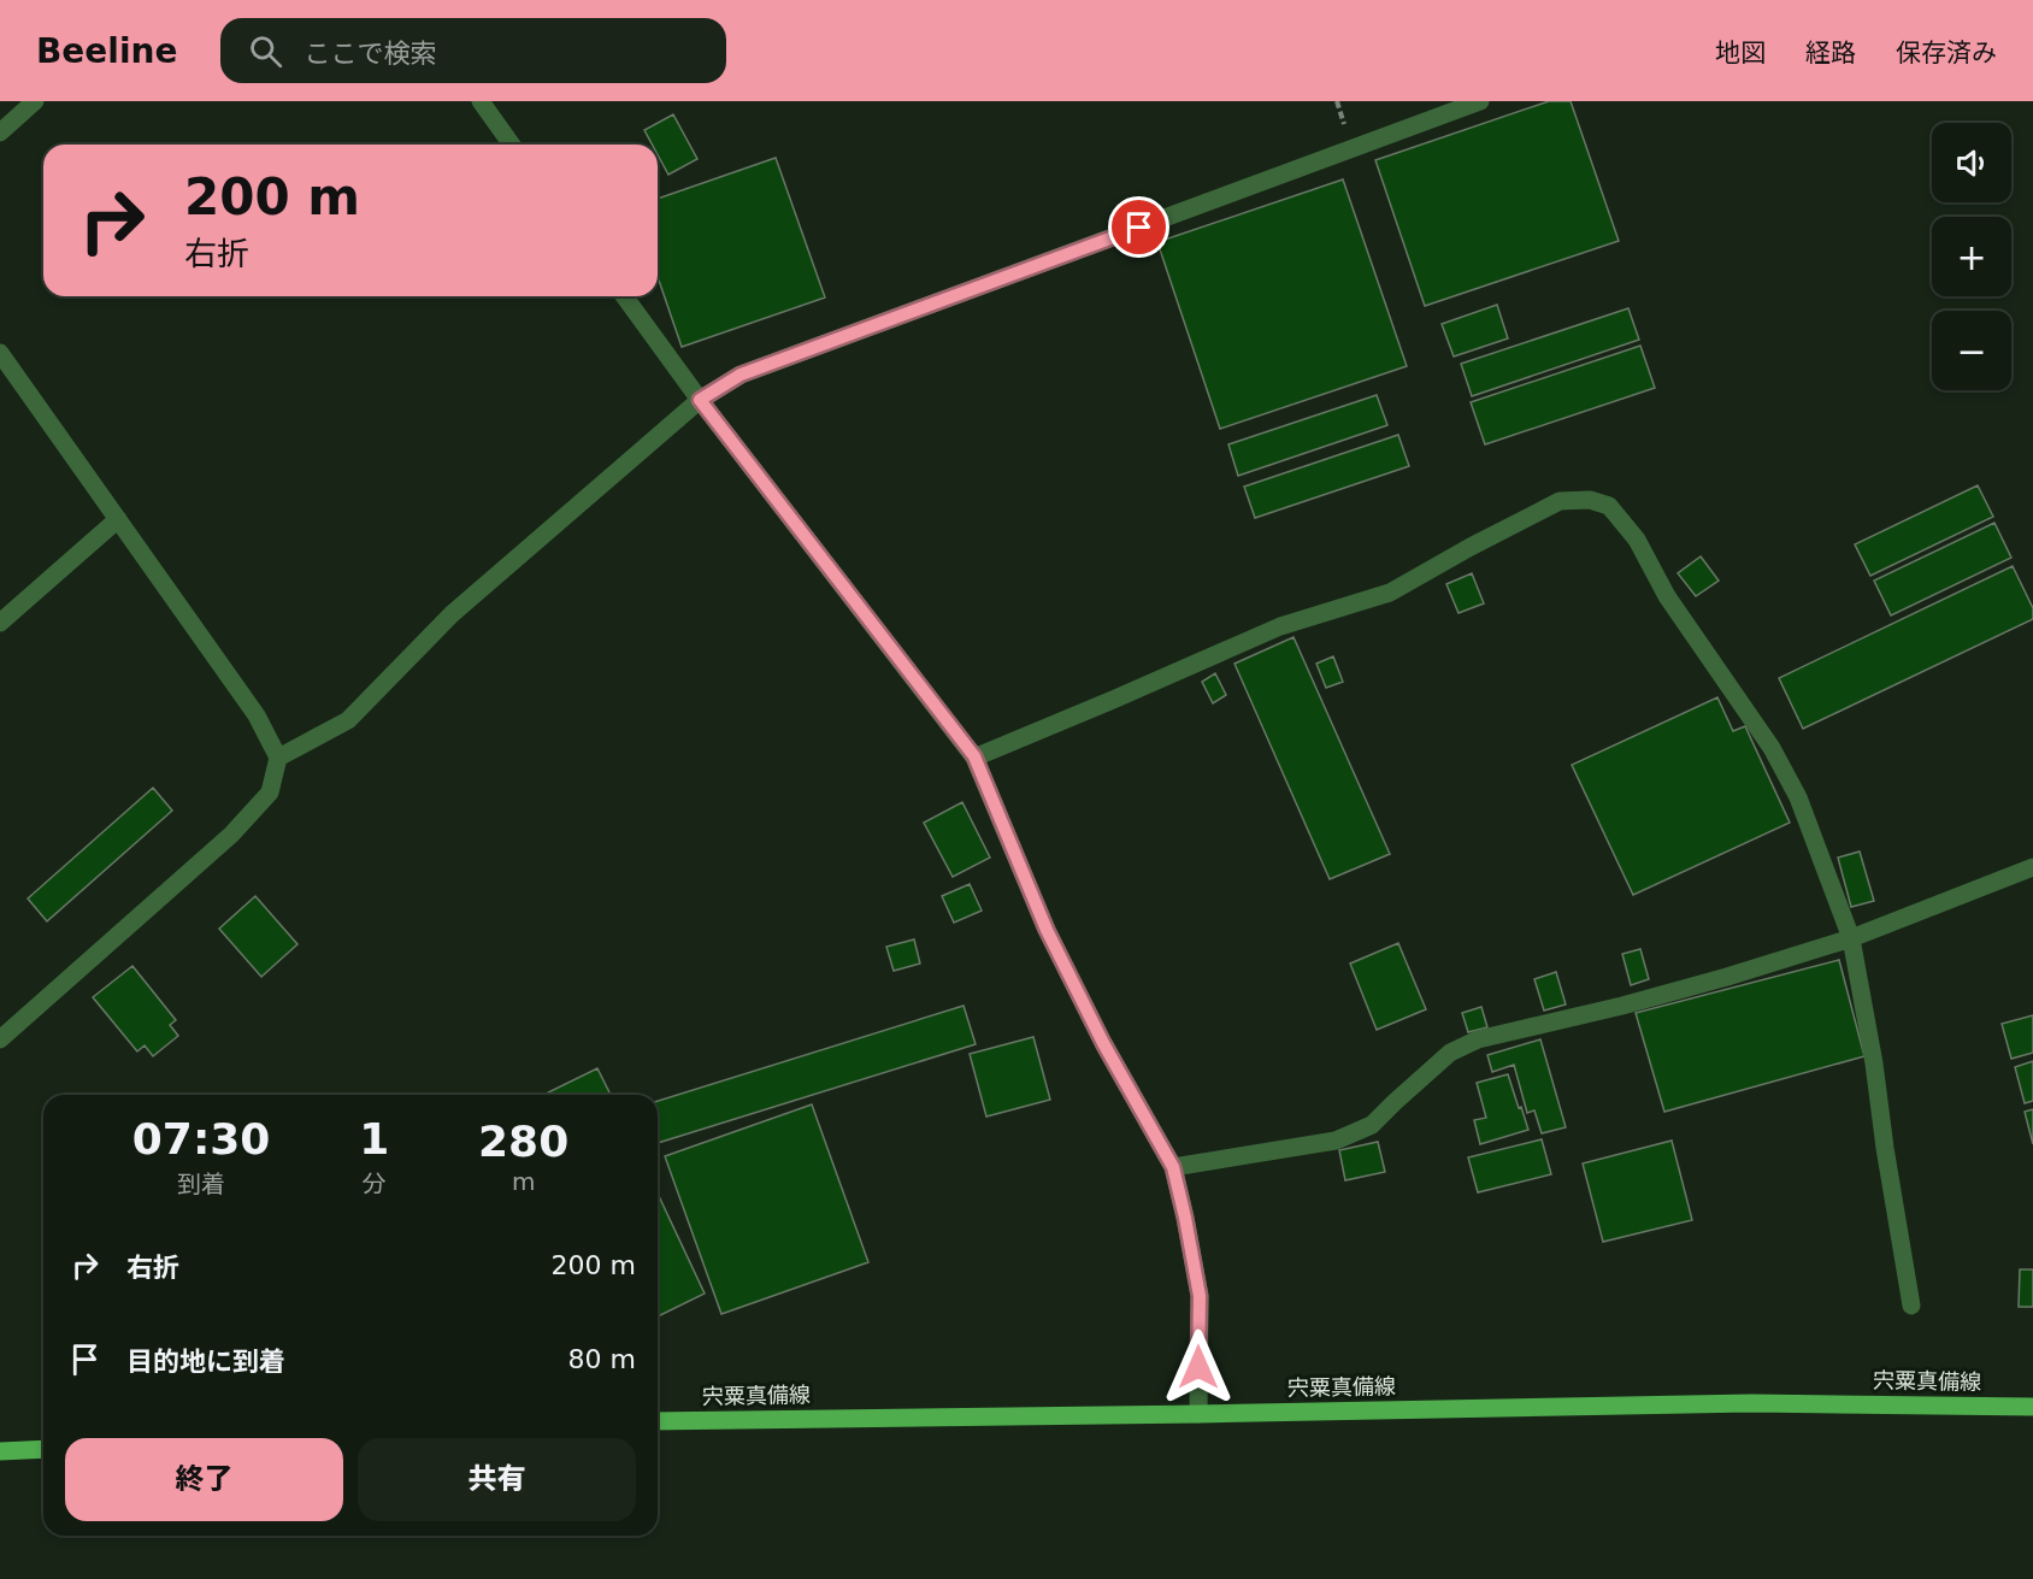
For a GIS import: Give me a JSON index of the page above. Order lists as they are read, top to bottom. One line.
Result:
{"streets":{"main road":["宍粟真備線"]},"page":{"header":"Beeline","search":"ここで検索","nav":["地図","経路","保存済み"],"map_buttons":["+","−"],"turn":["200 m","右折"],"eta":["07:30","到着","1","分","280","m"],"list":[{"name":"右折","value":"200 m"},{"name":"目的地に到着","value":"80 m"}],"buttons":["終了","共有"]}}
